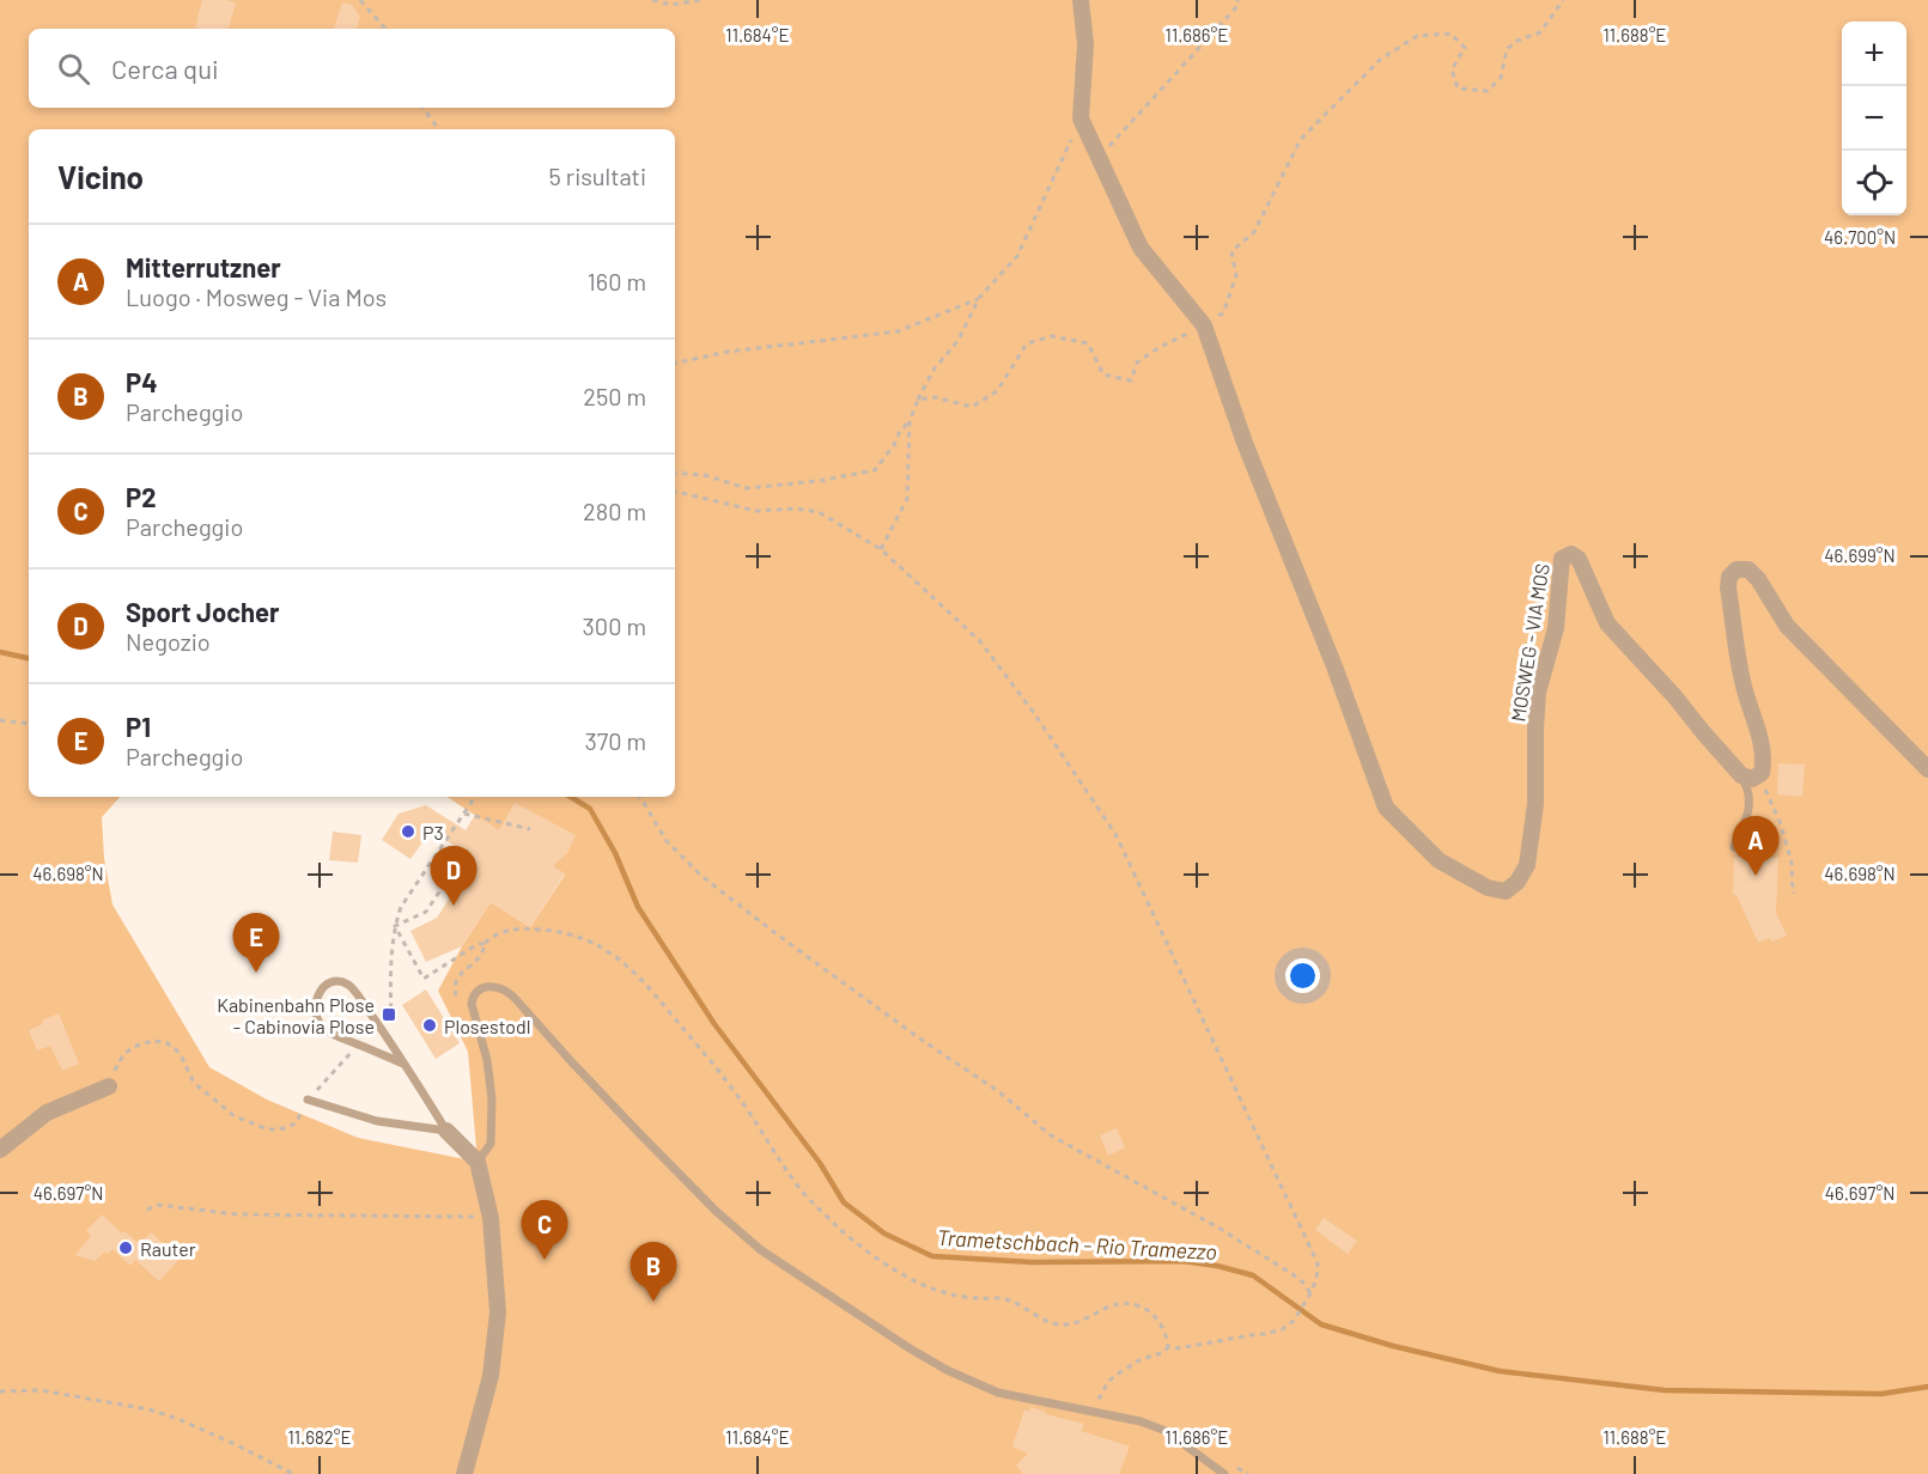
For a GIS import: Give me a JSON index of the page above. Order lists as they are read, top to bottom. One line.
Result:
{"streets":{"street":["MOSWEG - VIA MOS"]},"water":["Trametschbach - Rio Tramezzo"],"places":{"other":["P3","Plosestodl","Rauter"],"transit":["Kabinenbahn Plose - Cabinovia Plose"]},"page":{"map_buttons":["+","−"],"search":"Cerca qui","heading":["Vicino","5 risultati"],"list":[{"mark":"A","name":"Mitterrutzner","note":"Luogo · Mosweg - Via Mos","value":"160 m"},{"mark":"B","name":"P4","note":"Parcheggio","value":"250 m"},{"mark":"C","name":"P2","note":"Parcheggio","value":"280 m"},{"mark":"D","name":"Sport Jocher","note":"Negozio","value":"300 m"},{"mark":"E","name":"P1","note":"Parcheggio","value":"370 m"}],"pins":["A","D","E","C","B"]},"coordinates":["11.684°E","11.686°E","11.688°E","46.700°N","46.699°N","46.698°N","46.697°N","11.682°E"]}
